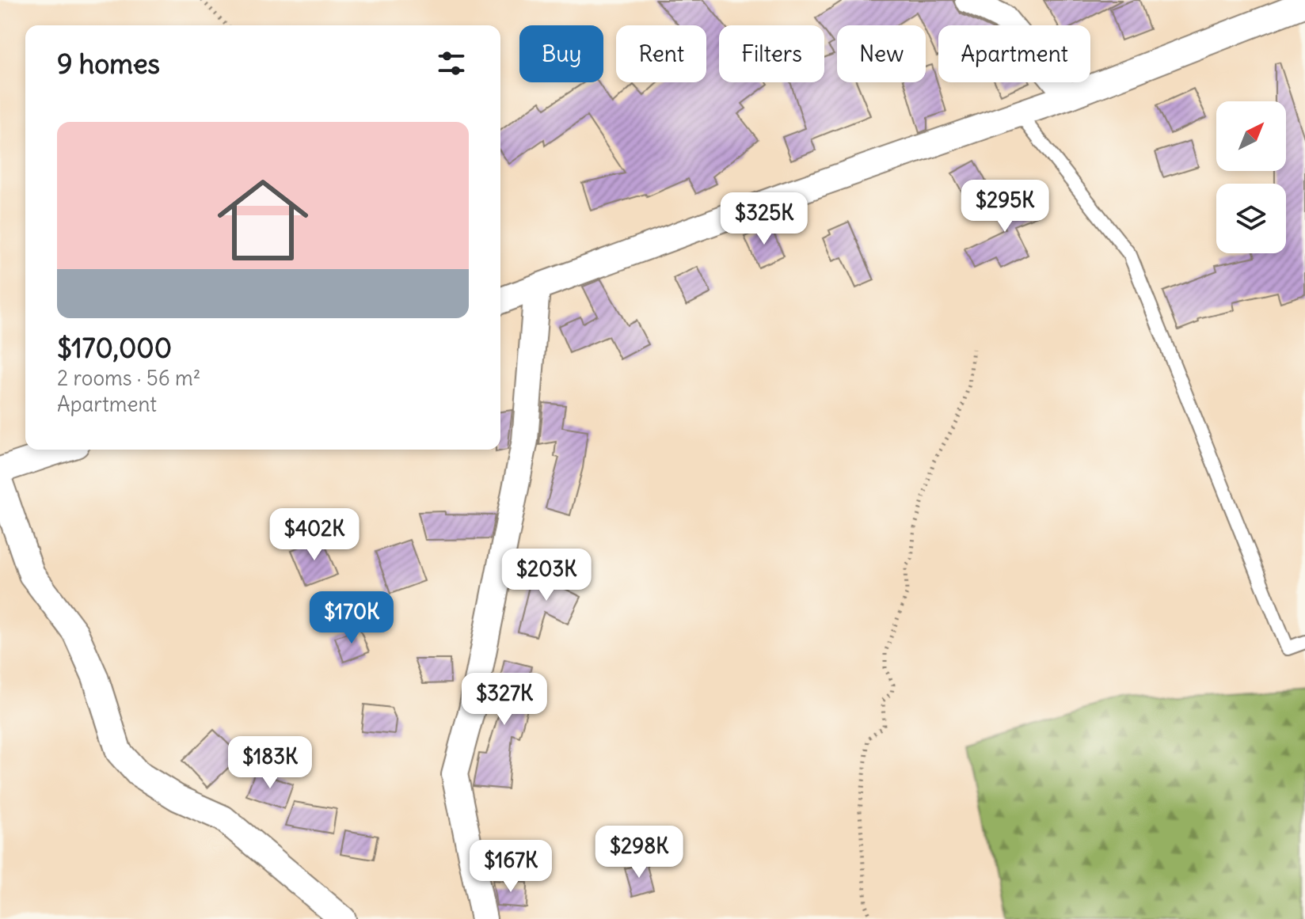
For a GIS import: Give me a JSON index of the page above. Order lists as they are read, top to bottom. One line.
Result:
{"north":"top right","page":{"chip":["Buy","Rent","Filters","New","Apartment"],"heading":"9 homes","list":[{"name":"$170,000","note":"2 rooms · 56 m² · Apartment"}],"price":["$295K","$325K","$402K","$203K","$170K","$327K","$183K","$298K","$167K"]}}
